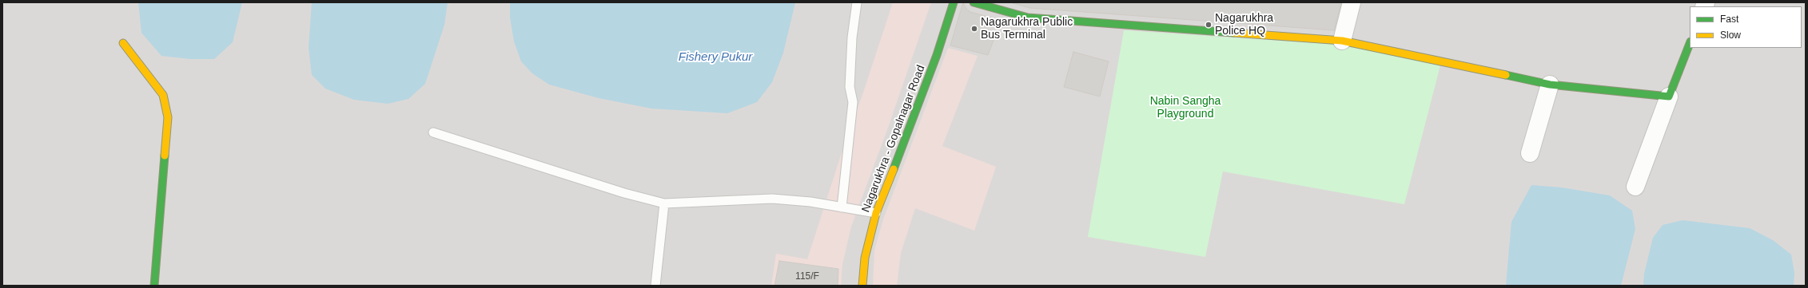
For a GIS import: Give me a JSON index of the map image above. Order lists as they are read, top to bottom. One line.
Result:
{"streets":{"street":["Nagarukhra - Gopalnagar Road"]},"water":["Fishery Pukur"],"parks":["Nabin Sangha Playground"],"places":["Nagarukhra Police HQ","Nagarukhra Public Bus Terminal"],"house_numbers":["115/F"],"legend":["Fast","Slow"]}
